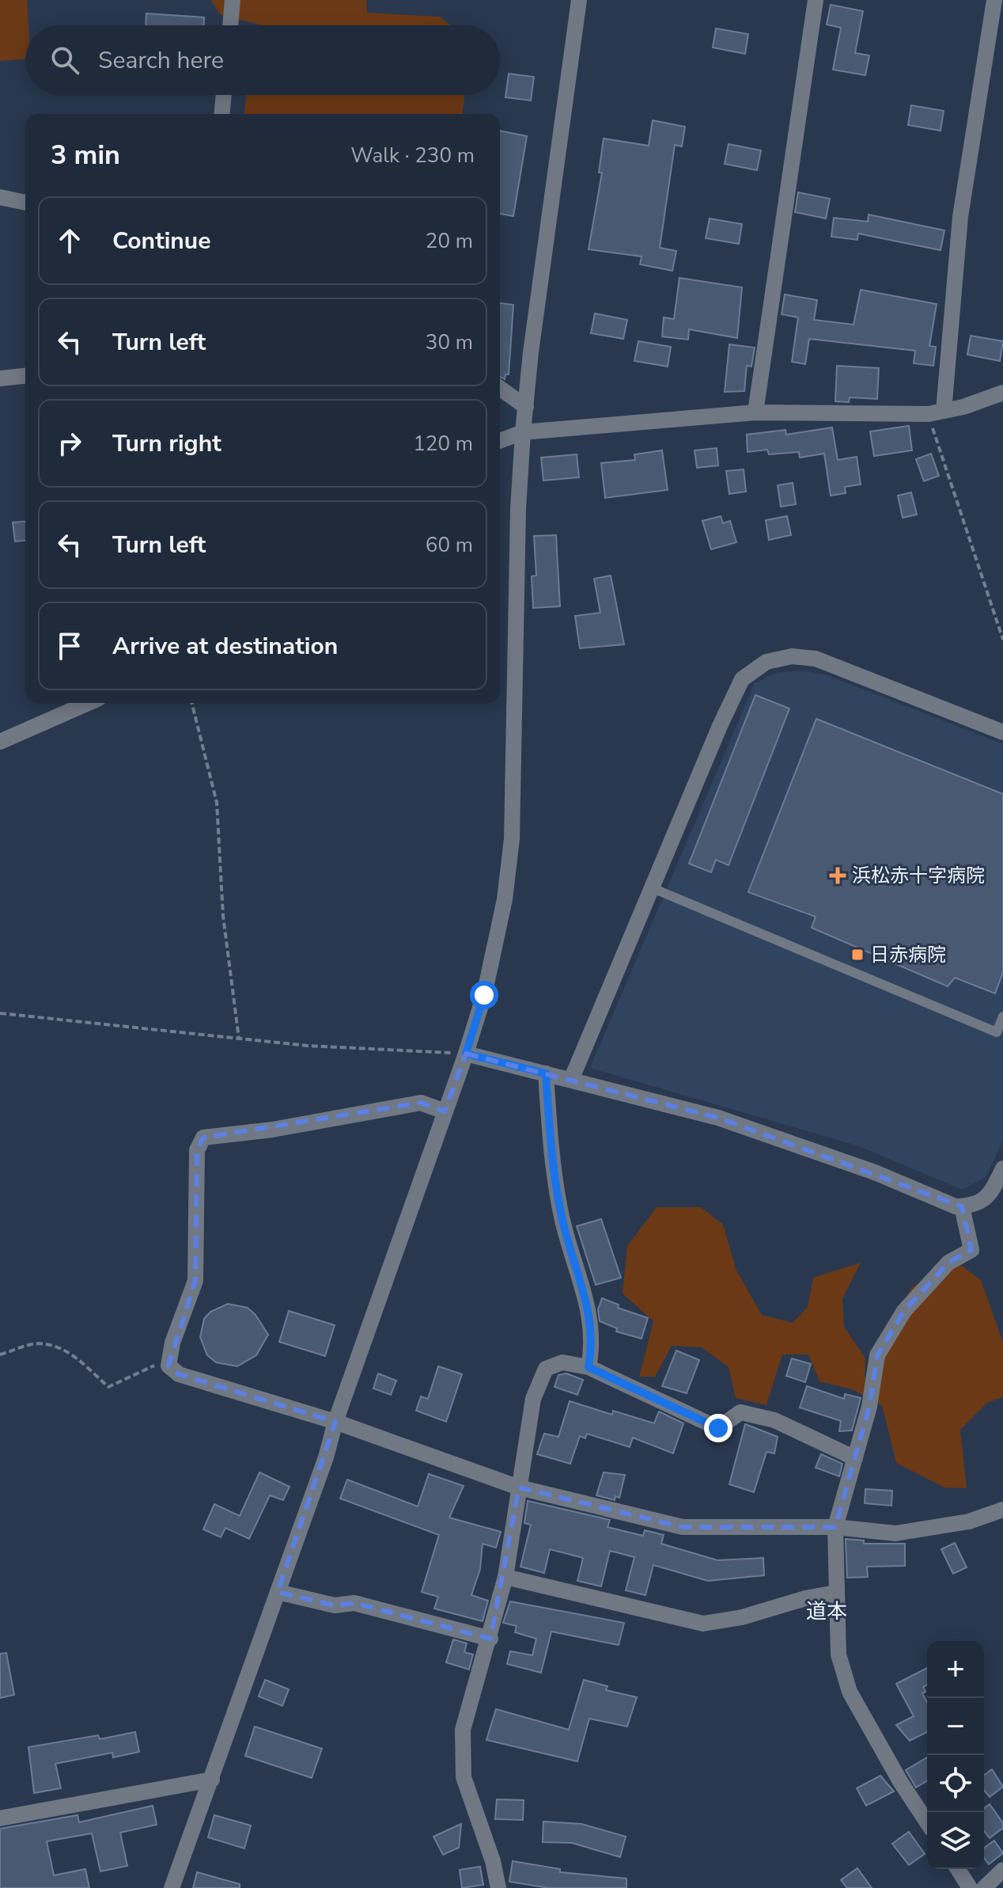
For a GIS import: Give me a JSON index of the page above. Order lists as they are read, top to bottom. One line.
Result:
{"districts":["道本"],"places":{"health":["浜松赤十字病院"],"transit":["日赤病院"]},"page":{"search":"Search here","heading":["3 min","Walk · 230 m"],"list":[["Continue","20 m"],["Turn left","30 m"],["Turn right","120 m"],["Turn left","60 m"],"Arrive at destination"],"map_buttons":["+","−"]}}
